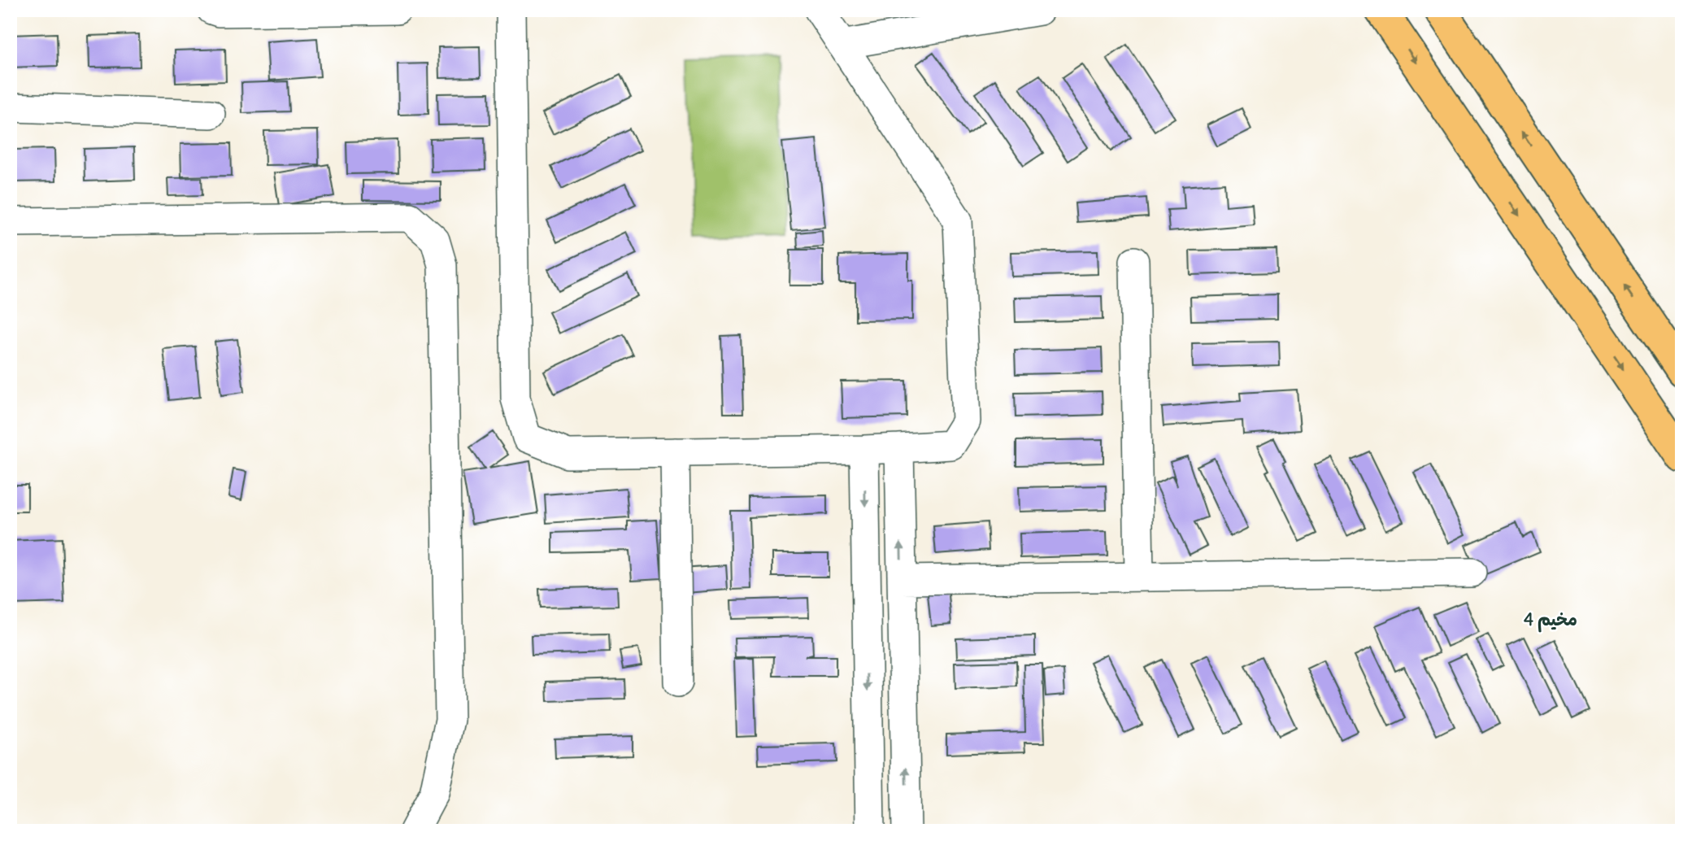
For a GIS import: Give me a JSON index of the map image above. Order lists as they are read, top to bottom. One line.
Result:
{"districts":["مخيم 4"]}
